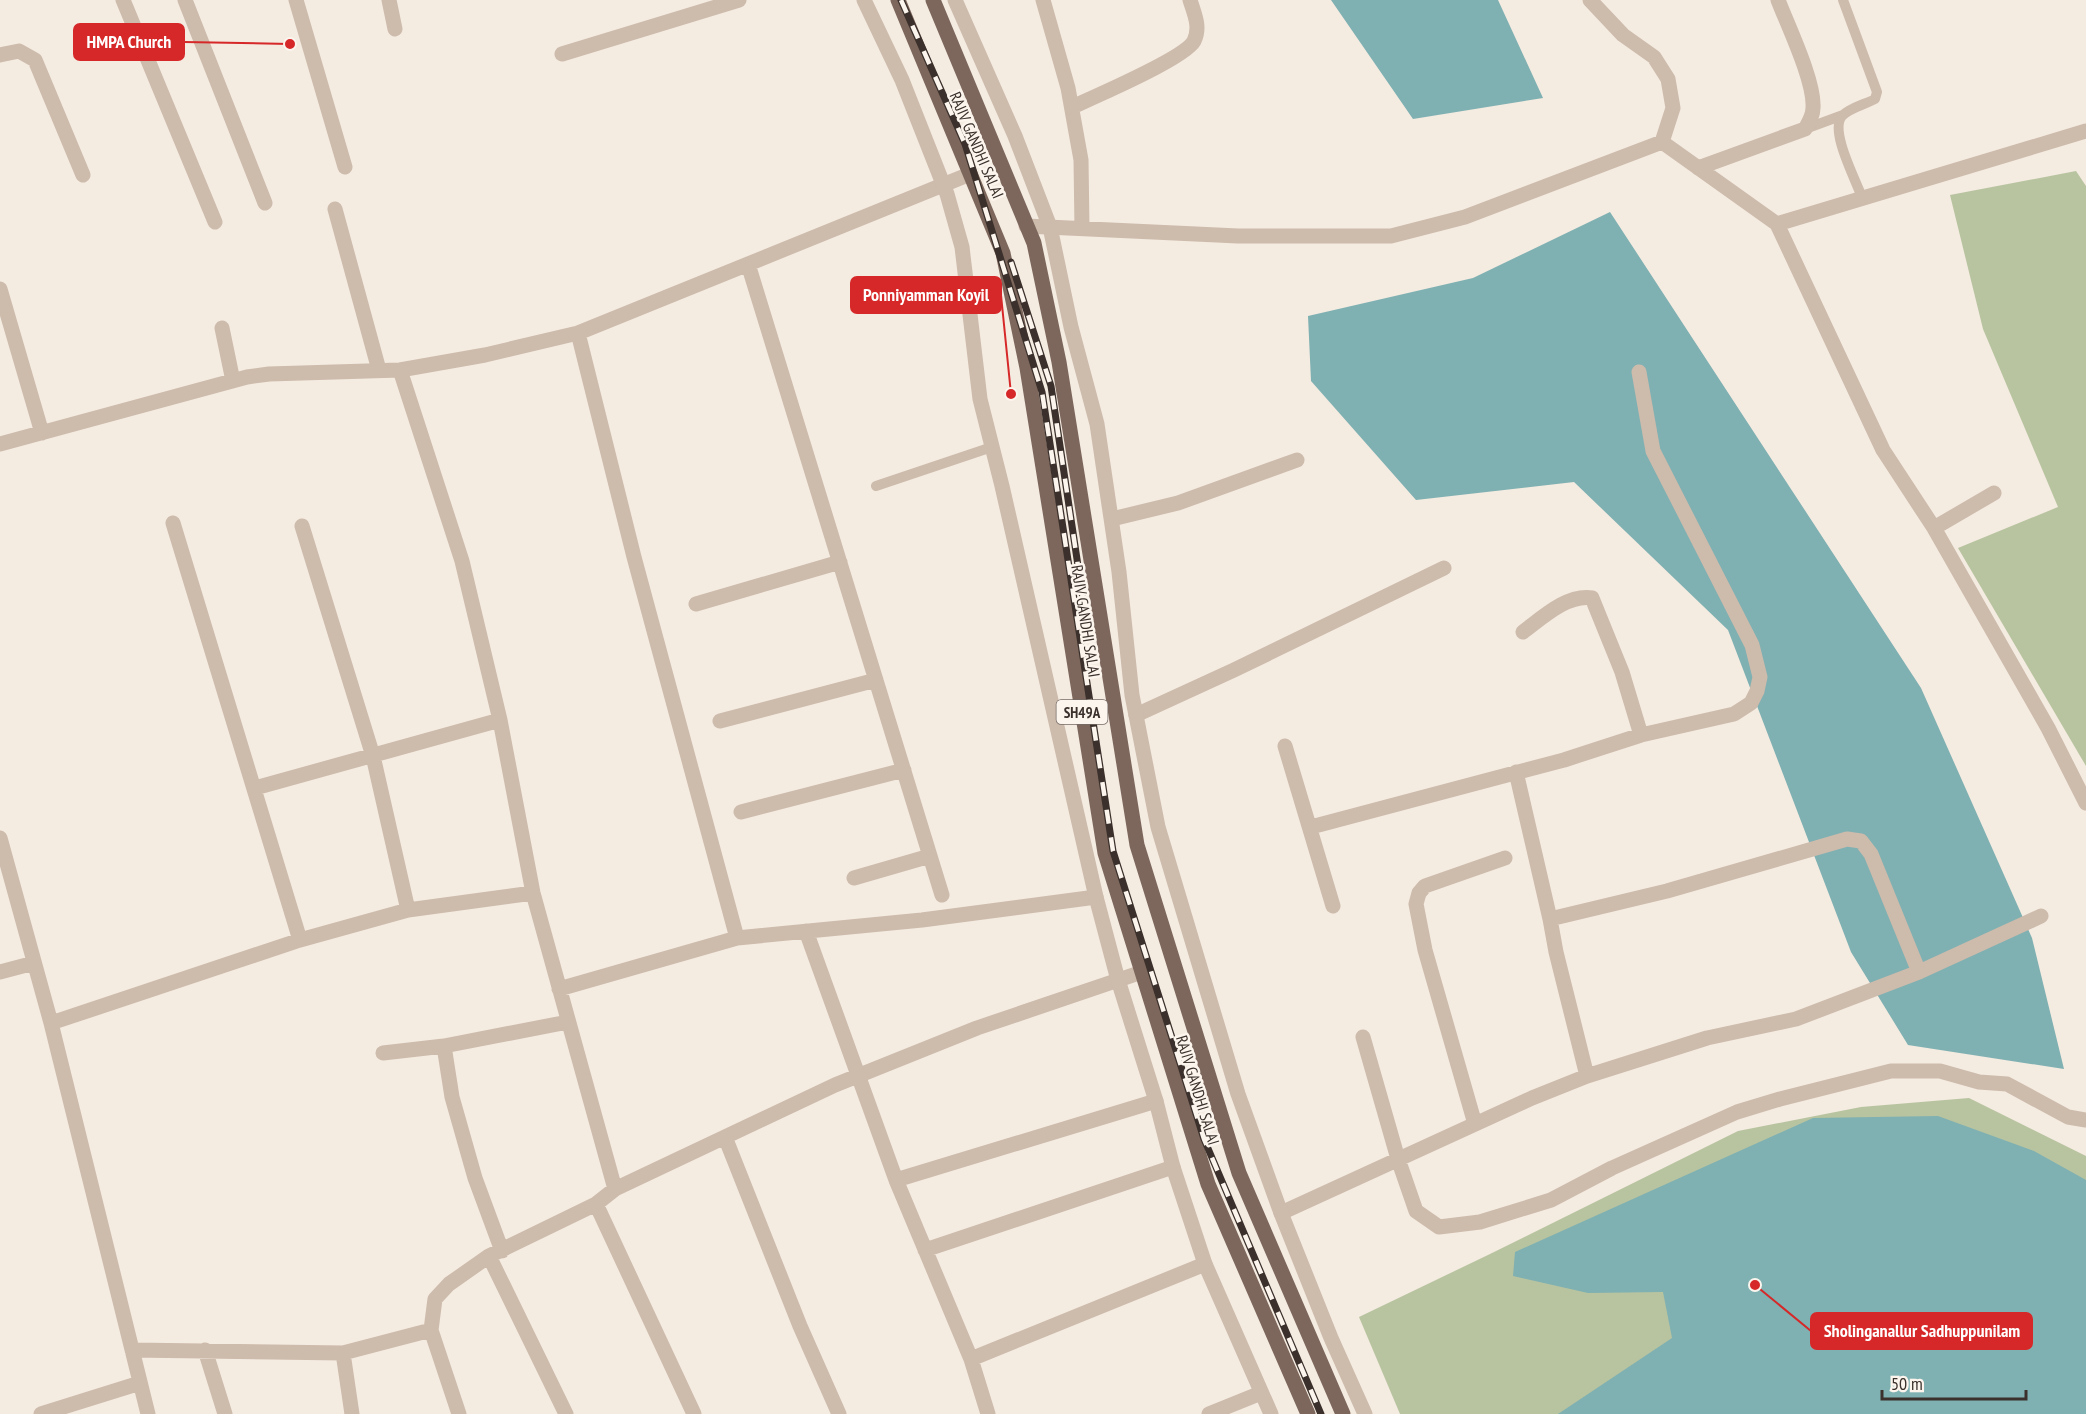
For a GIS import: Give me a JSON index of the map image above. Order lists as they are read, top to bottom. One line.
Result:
{"streets":{"main road":["RAJIV GANDHI SALAI","SH49A"]},"places":["HMPA Church","Ponniyamman Koyil","Sholinganallur Sadhuppunilam"],"scale_bar":"50 m"}
